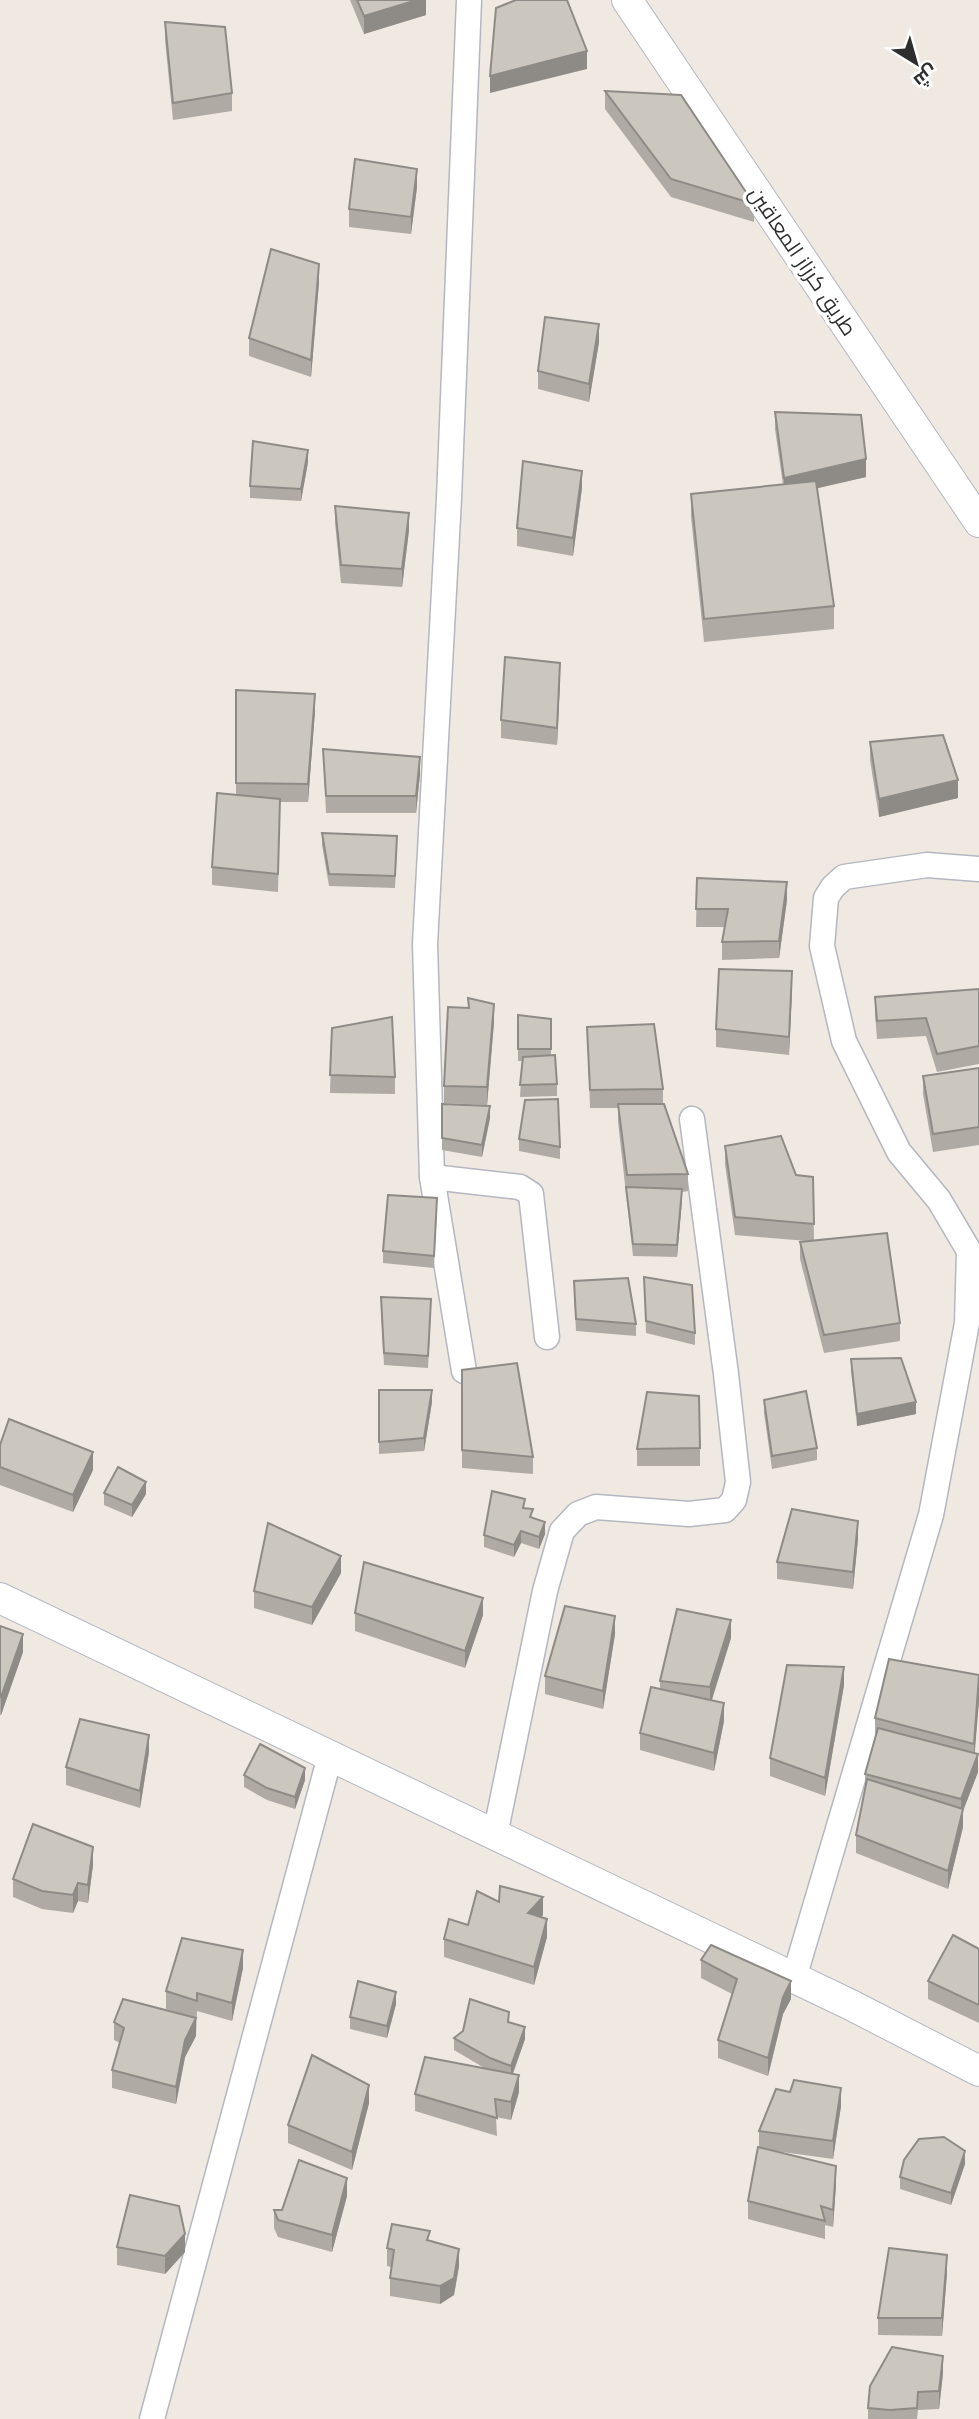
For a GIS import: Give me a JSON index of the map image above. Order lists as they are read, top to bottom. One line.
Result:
{"streets":{"street":["طريق كرزاز المعاقين"]},"north":"bottom right"}
